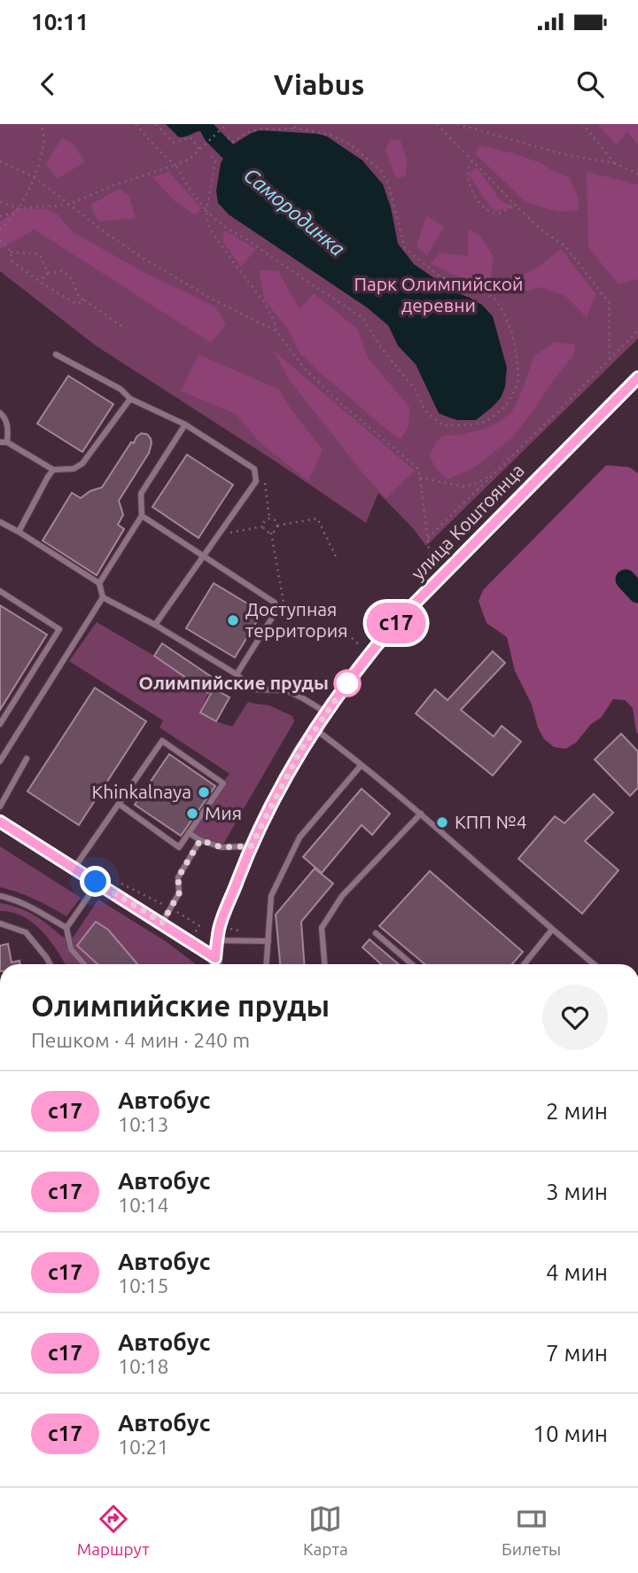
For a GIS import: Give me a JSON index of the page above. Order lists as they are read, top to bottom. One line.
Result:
{"streets":{"street":["улица Коштоянца"]},"water":["Самородинка"],"parks":["Парк Олимпийской деревни"],"places":["Доступная территория","Олимпийские пруды","Khinkalnaya","Мия","КПП №4"],"lines":["bus line с17"],"page":{"status":"10:11","header":"Viabus","on_map":"с17","heading":["Олимпийские пруды","Пешком · 4 мин · 240 m"],"list":[{"mark":"с17","name":"Автобус","note":"10:13","value":"2 мин"},{"mark":"с17","name":"Автобус","note":"10:14","value":"3 мин"},{"mark":"с17","name":"Автобус","note":"10:15","value":"4 мин"},{"mark":"с17","name":"Автобус","note":"10:18","value":"7 мин"},{"mark":"с17","name":"Автобус","note":"10:21","value":"10 мин"}],"tabs":["Маршрут","Карта","Билеты"]}}
